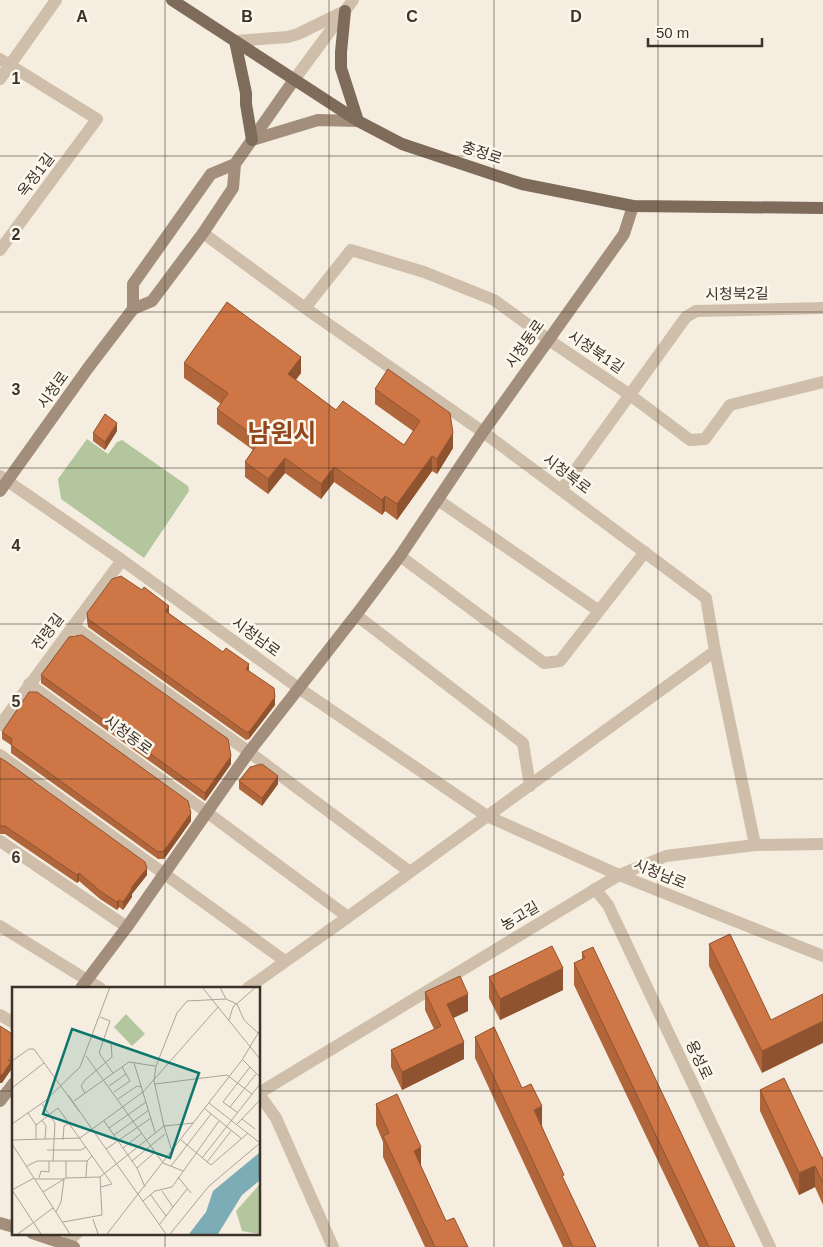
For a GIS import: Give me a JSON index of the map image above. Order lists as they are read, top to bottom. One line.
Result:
{"streets":{"main road":["충정로"],"street":["옥정1길","시청북2길","시청동로","시청북1길","시청로","시청북로","전령길","시청남로","농고길","용성로"]},"crossings":[["충정로","시청동로"],["시청북2길","시청북1길"],["시청북2길","시청북로"],["시청동로","시청북1길"],["시청동로","시청북로"],["시청동로","전령길"],["시청동로","시청남로"],["시청북1길","시청북로"],["시청로","시청북로"],["시청로","시청남로"],["시청북로","농고길"],["전령길","시청남로"],["시청남로","농고길"],["농고길","용성로"]],"districts":["남원시"],"scale_bar":"50 m","grid":{"columns":["A","B","C","D"],"rows":["1","2","3","4","5","6"]}}
